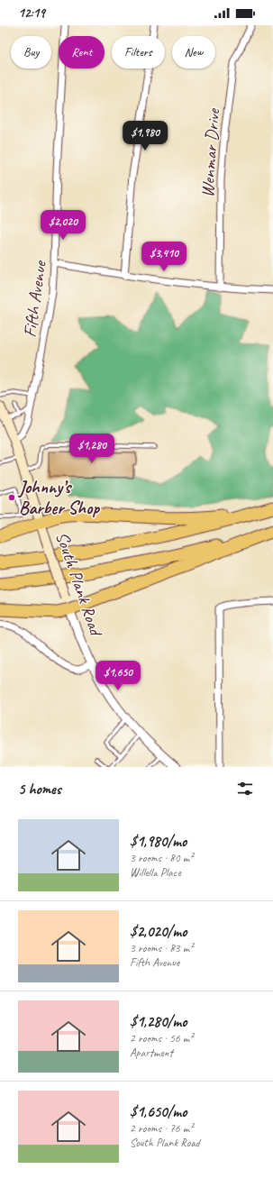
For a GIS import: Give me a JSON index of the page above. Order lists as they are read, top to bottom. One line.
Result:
{"streets":{"main road":["South Plank Road"],"street":["Wenmar Drive","Fifth Avenue"]},"crossings":[["Fifth Avenue","South Plank Road"]],"places":["Johnny’s Barber Shop"],"page":{"status":"12:19","chip":["Buy","Rent","Filters","New"],"price":["$1,980","$2,020","$3,410","$1,280","$1,650"],"heading":"5 homes","list":[{"name":"$1,980/mo","note":"3 rooms · 80 m² · Willella Place"},{"name":"$2,020/mo","note":"3 rooms · 83 m² · Fifth Avenue"},{"name":"$1,280/mo","note":"2 rooms · 56 m² · Apartment"},{"name":"$1,650/mo","note":"2 rooms · 76 m² · South Plank Road"}]}}
